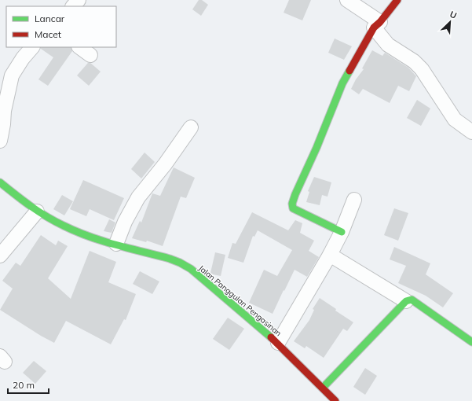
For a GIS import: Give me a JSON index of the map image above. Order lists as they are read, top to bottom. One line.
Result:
{"streets":{"street":["Jalan Panggulan Pengasinan"]},"legend":["Lancar","Macet"],"scale_bar":"20 m","north":"top right"}
